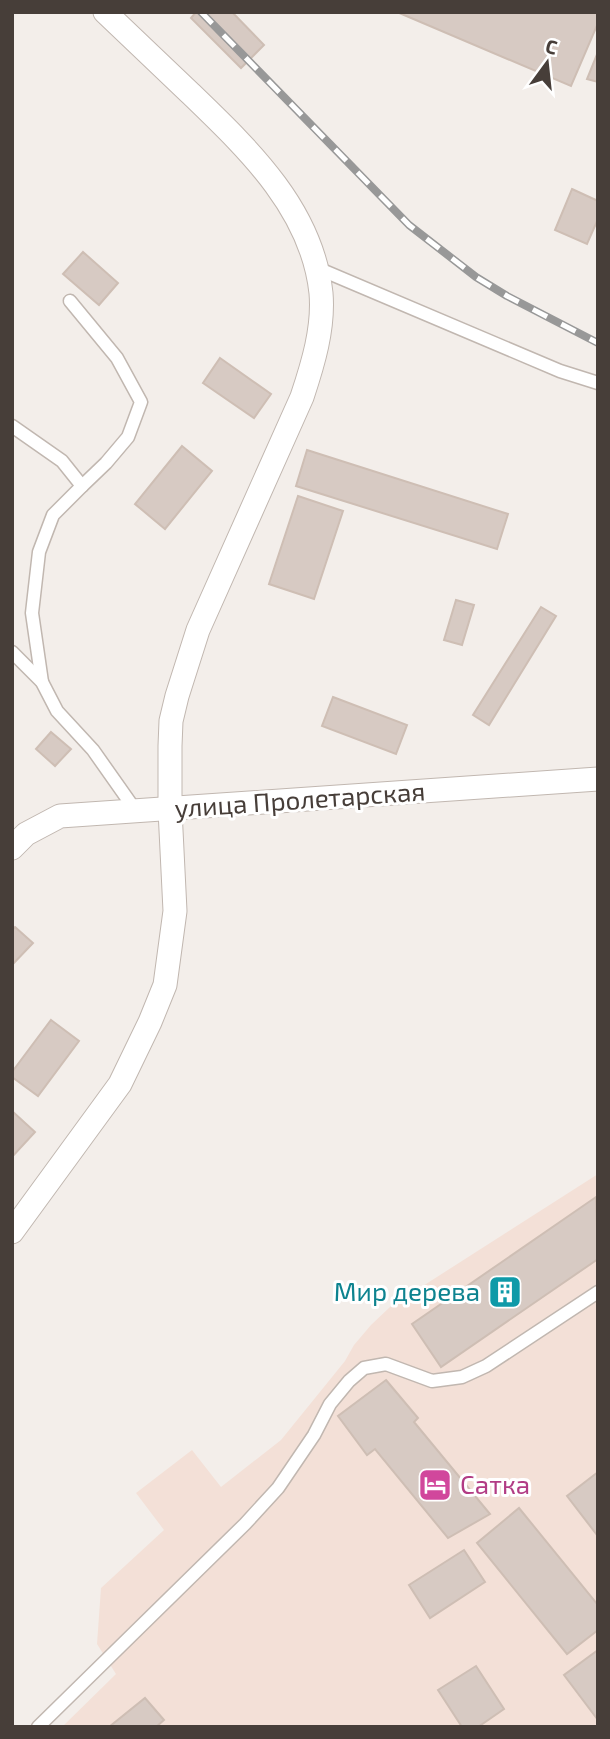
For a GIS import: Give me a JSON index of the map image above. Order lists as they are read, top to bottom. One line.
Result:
{"streets":{"street":["улица Пролетарская"]},"places":{"building":["Мир дерева"],"hotel":["Сатка"]},"north":"top"}
